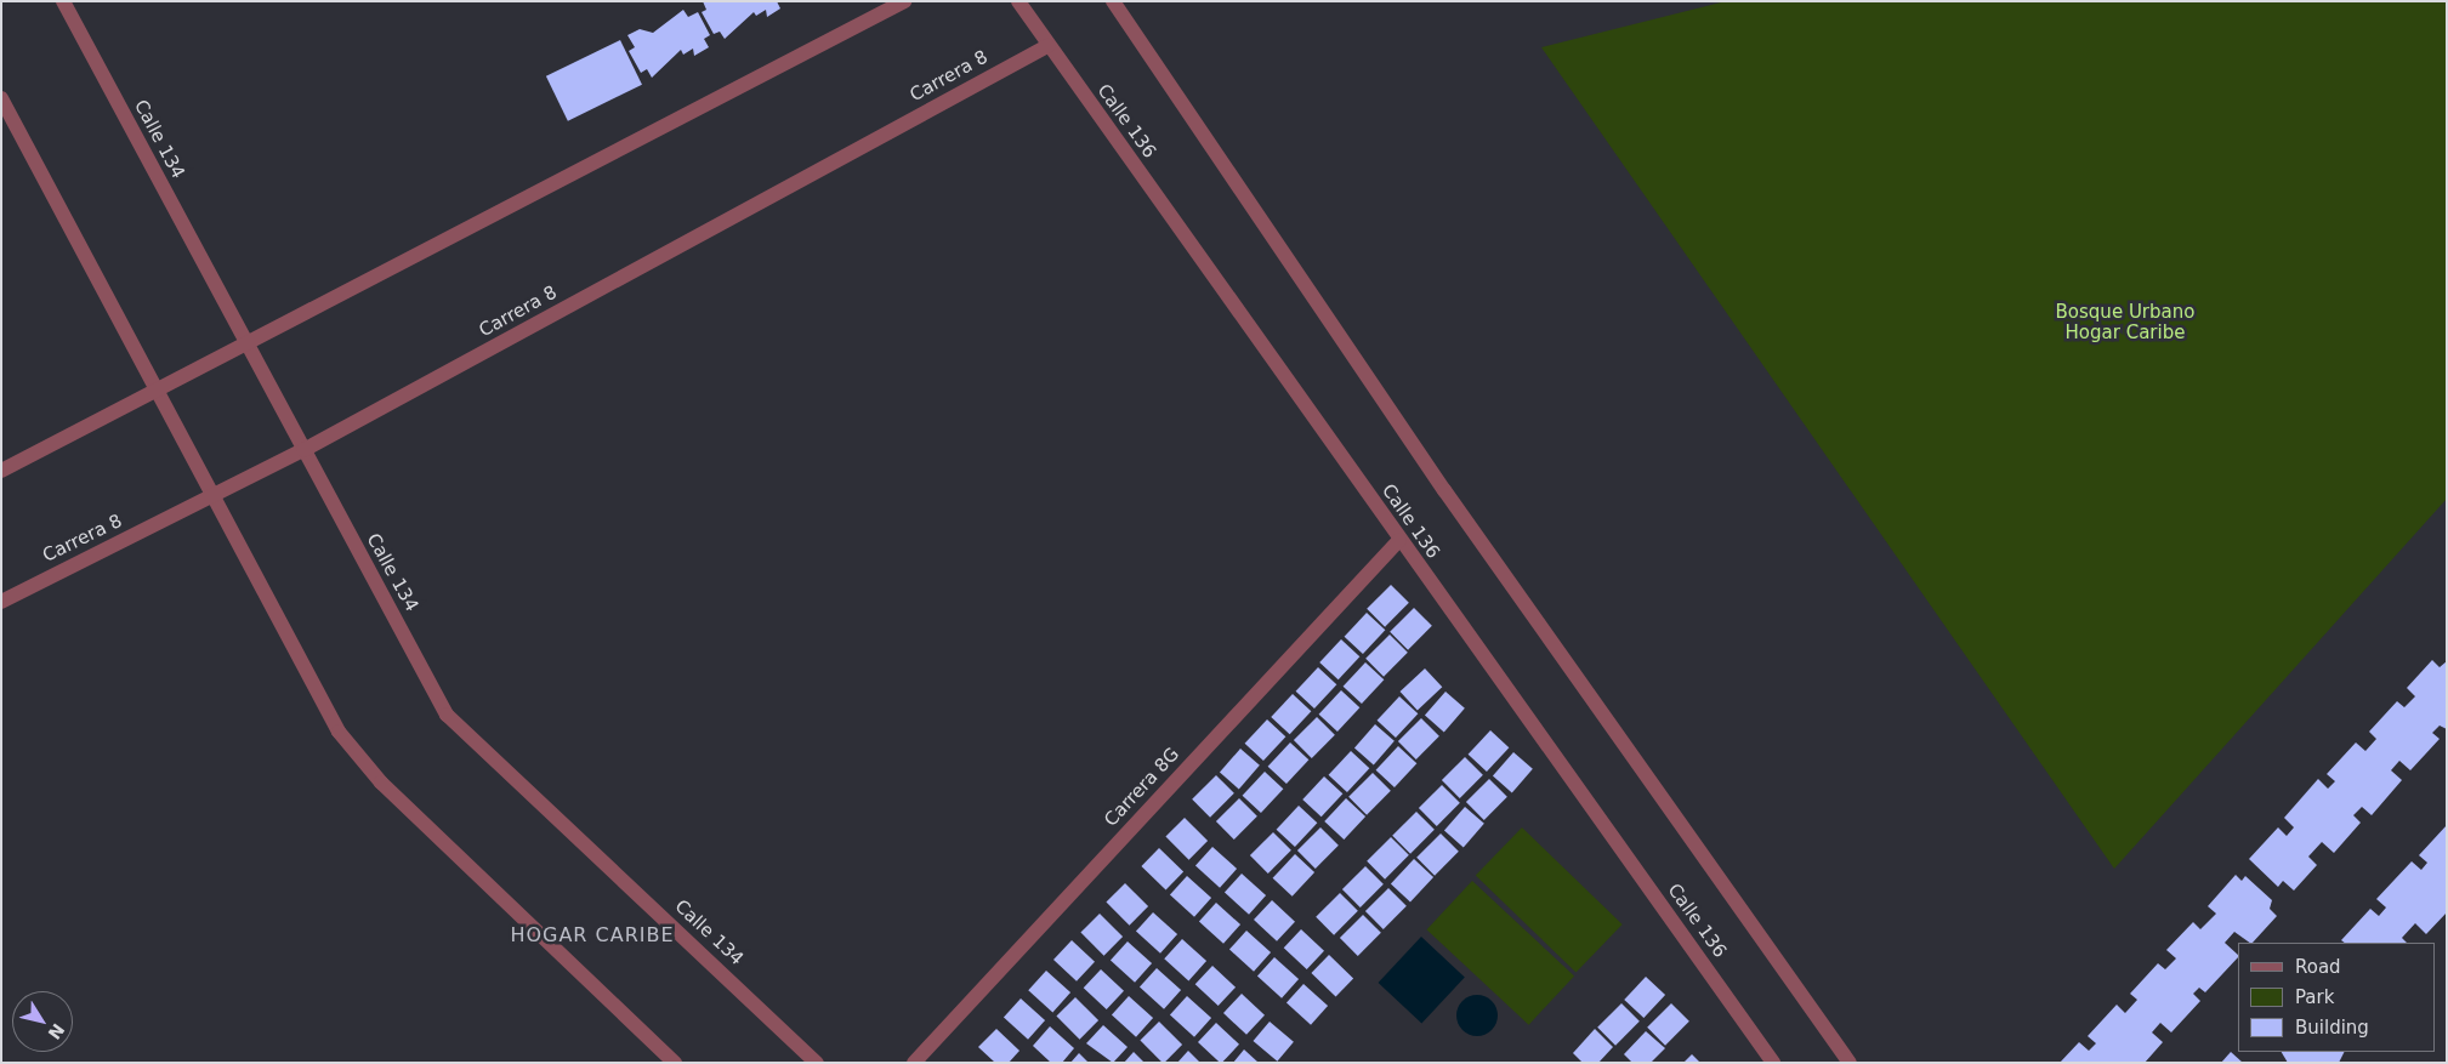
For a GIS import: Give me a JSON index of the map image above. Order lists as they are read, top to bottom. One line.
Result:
{"streets":{"street":["Carrera 8","Calle 136","Calle 134","Carrera 8G"]},"crossings":[["Carrera 8","Calle 136"],["Carrera 8","Calle 134"],["Calle 136","Carrera 8G"]],"districts":["HOGAR CARIBE"],"parks":["Bosque Urbano Hogar Caribe"],"legend":["Road","Park","Building"],"north":"bottom right"}
